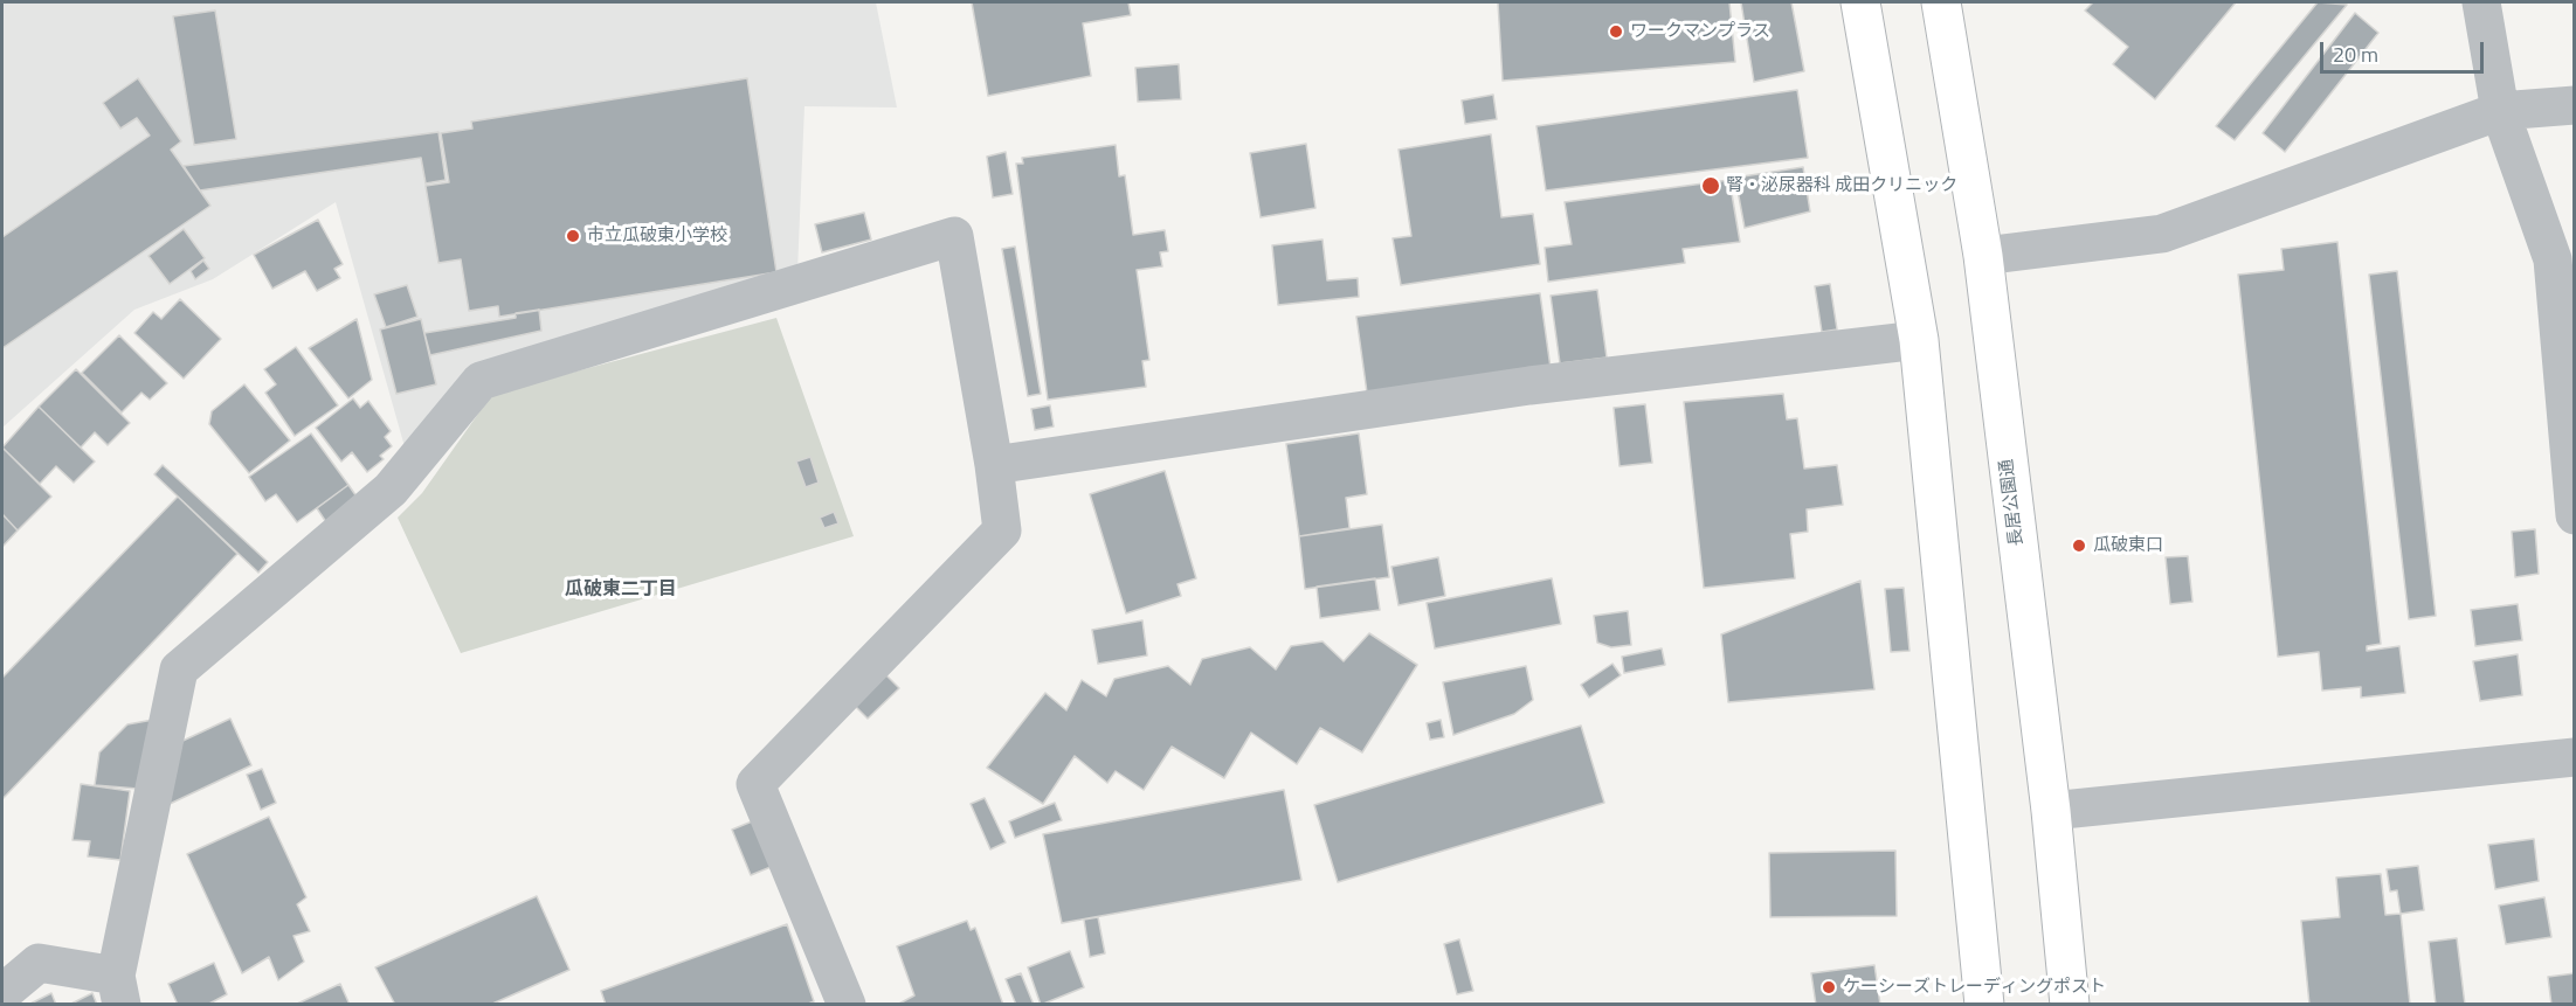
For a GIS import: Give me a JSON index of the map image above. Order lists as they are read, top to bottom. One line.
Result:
{"streets":{"main road":["長居公園通"]},"districts":["瓜破東二丁目"],"places":["ワークマンプラス","腎・泌尿器科 成田クリニック","市立瓜破東小学校","瓜破東口","ケーシーズトレーディングポスト"],"scale_bar":"20 m"}
